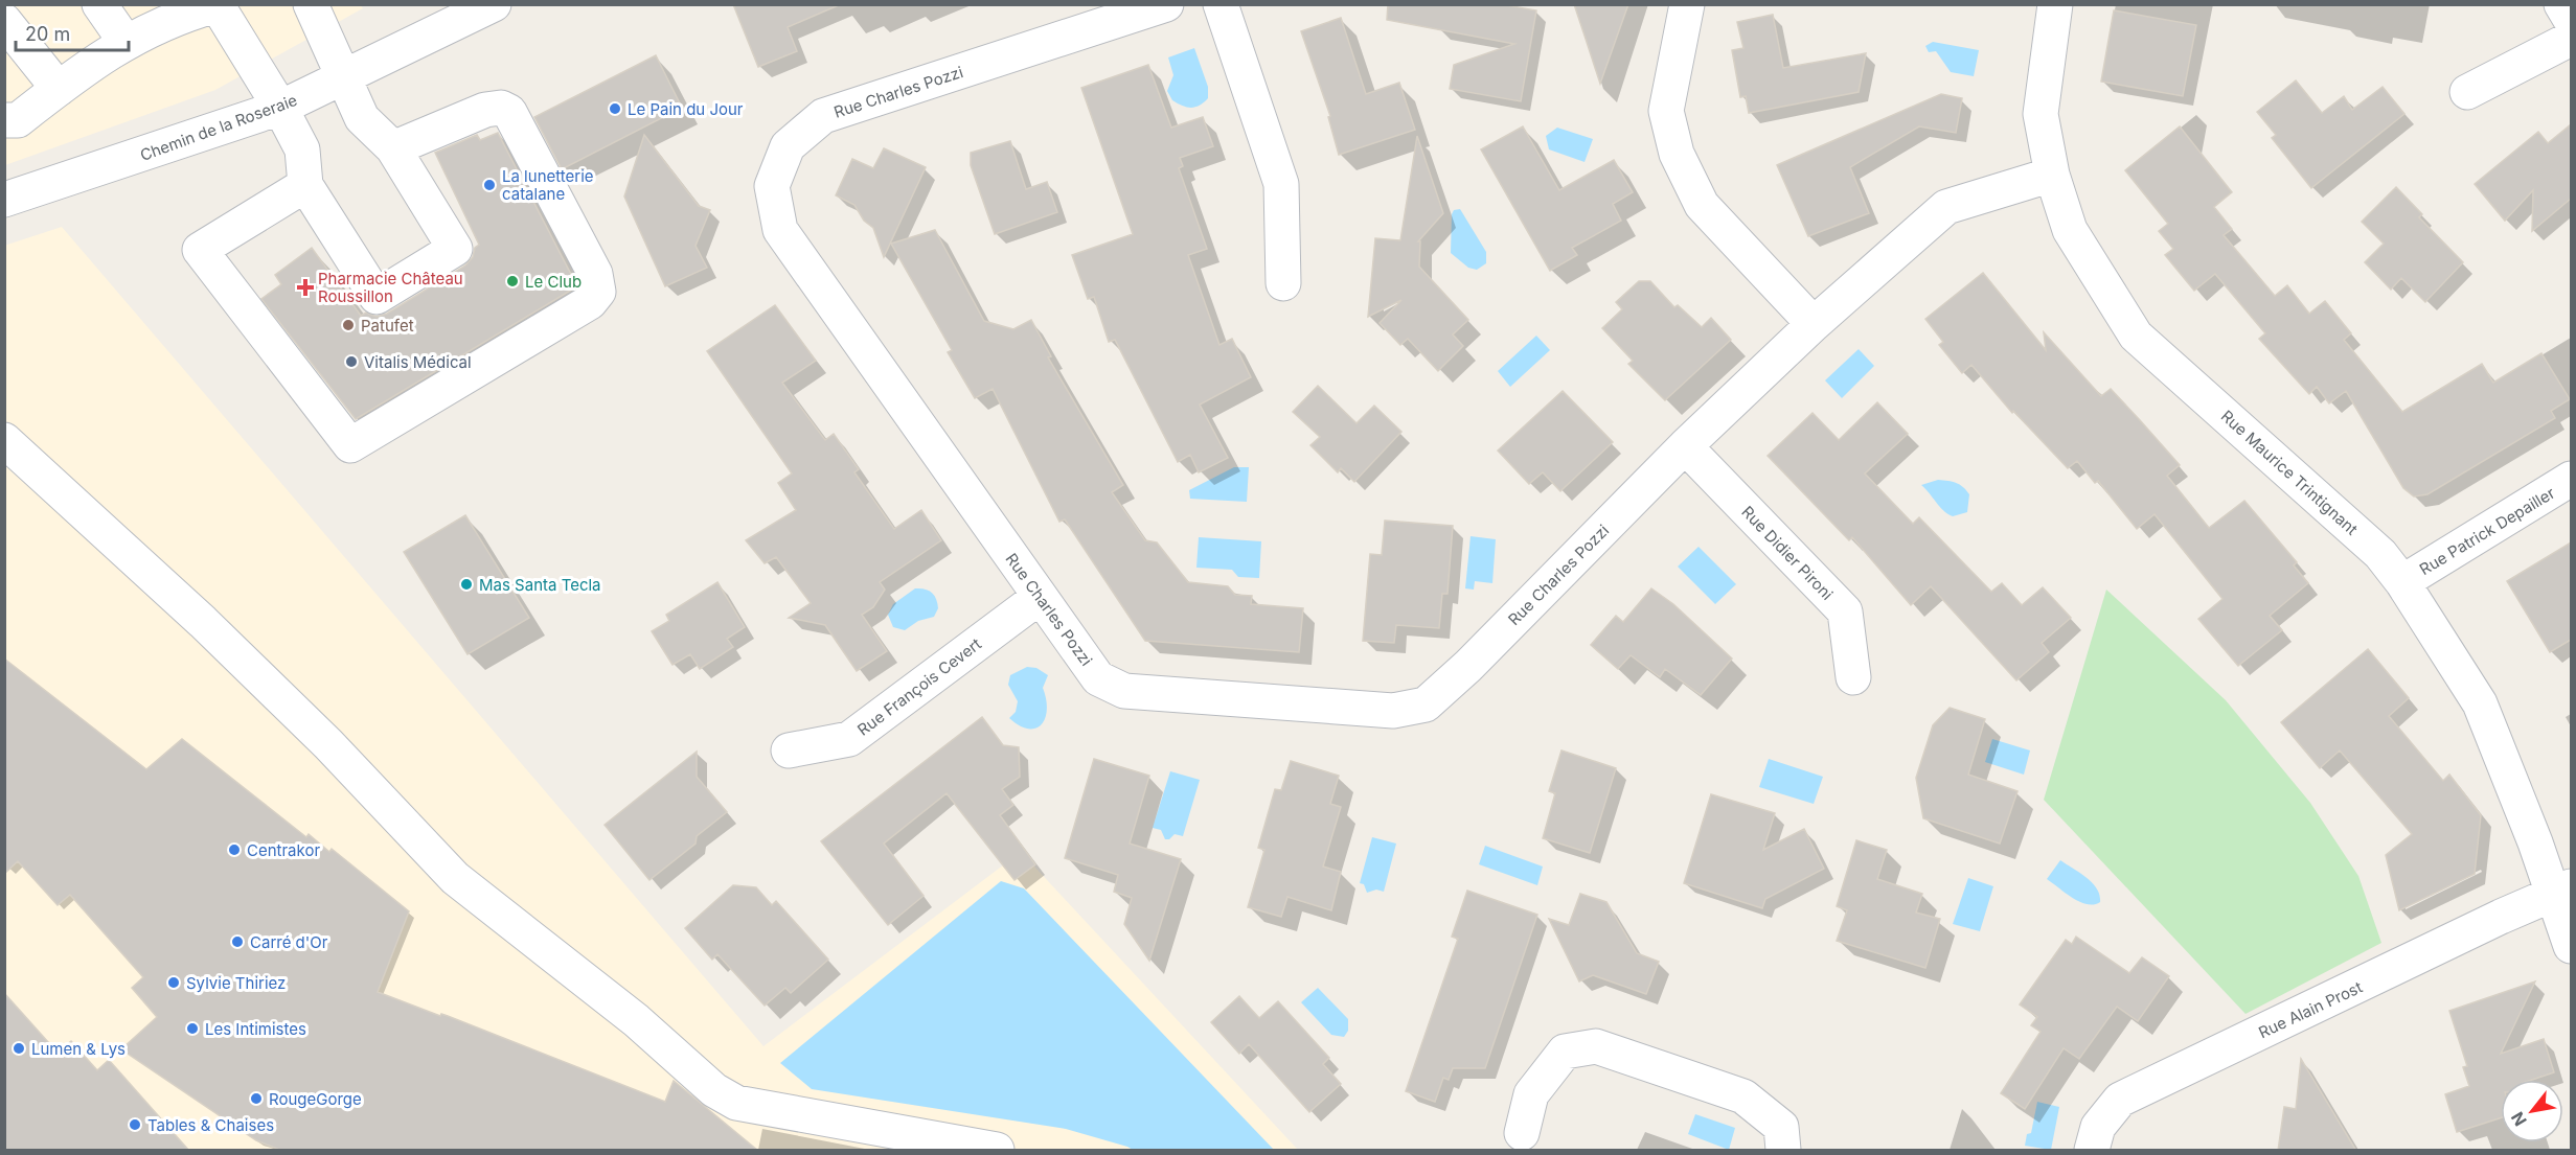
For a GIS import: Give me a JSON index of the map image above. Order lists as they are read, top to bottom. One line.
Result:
{"streets":{"street":["Rue Charles Pozzi","Chemin de la Roseraie","Rue Maurice Trintignant","Rue Patrick Depailler","Rue Didier Pironi","Rue François Cevert","Rue Alain Prost"]},"crossings":[["Rue Charles Pozzi","Rue Maurice Trintignant"],["Rue Charles Pozzi","Rue Didier Pironi"],["Rue Charles Pozzi","Rue François Cevert"],["Rue Maurice Trintignant","Rue Patrick Depailler"],["Rue Maurice Trintignant","Rue Alain Prost"]],"places":{"other":["Le Pain du Jour","La lunetterie catalane","Le Club","Patufet","Vitalis Médical","Mas Santa Tecla","Centrakor","Carré d'Or","Sylvie Thiriez","Les Intimistes","Lumen & Lys","RougeGorge","Tables & Chaises"],"health":["Pharmacie Château Roussillon"]},"scale_bar":"20 m","north":"bottom left"}
